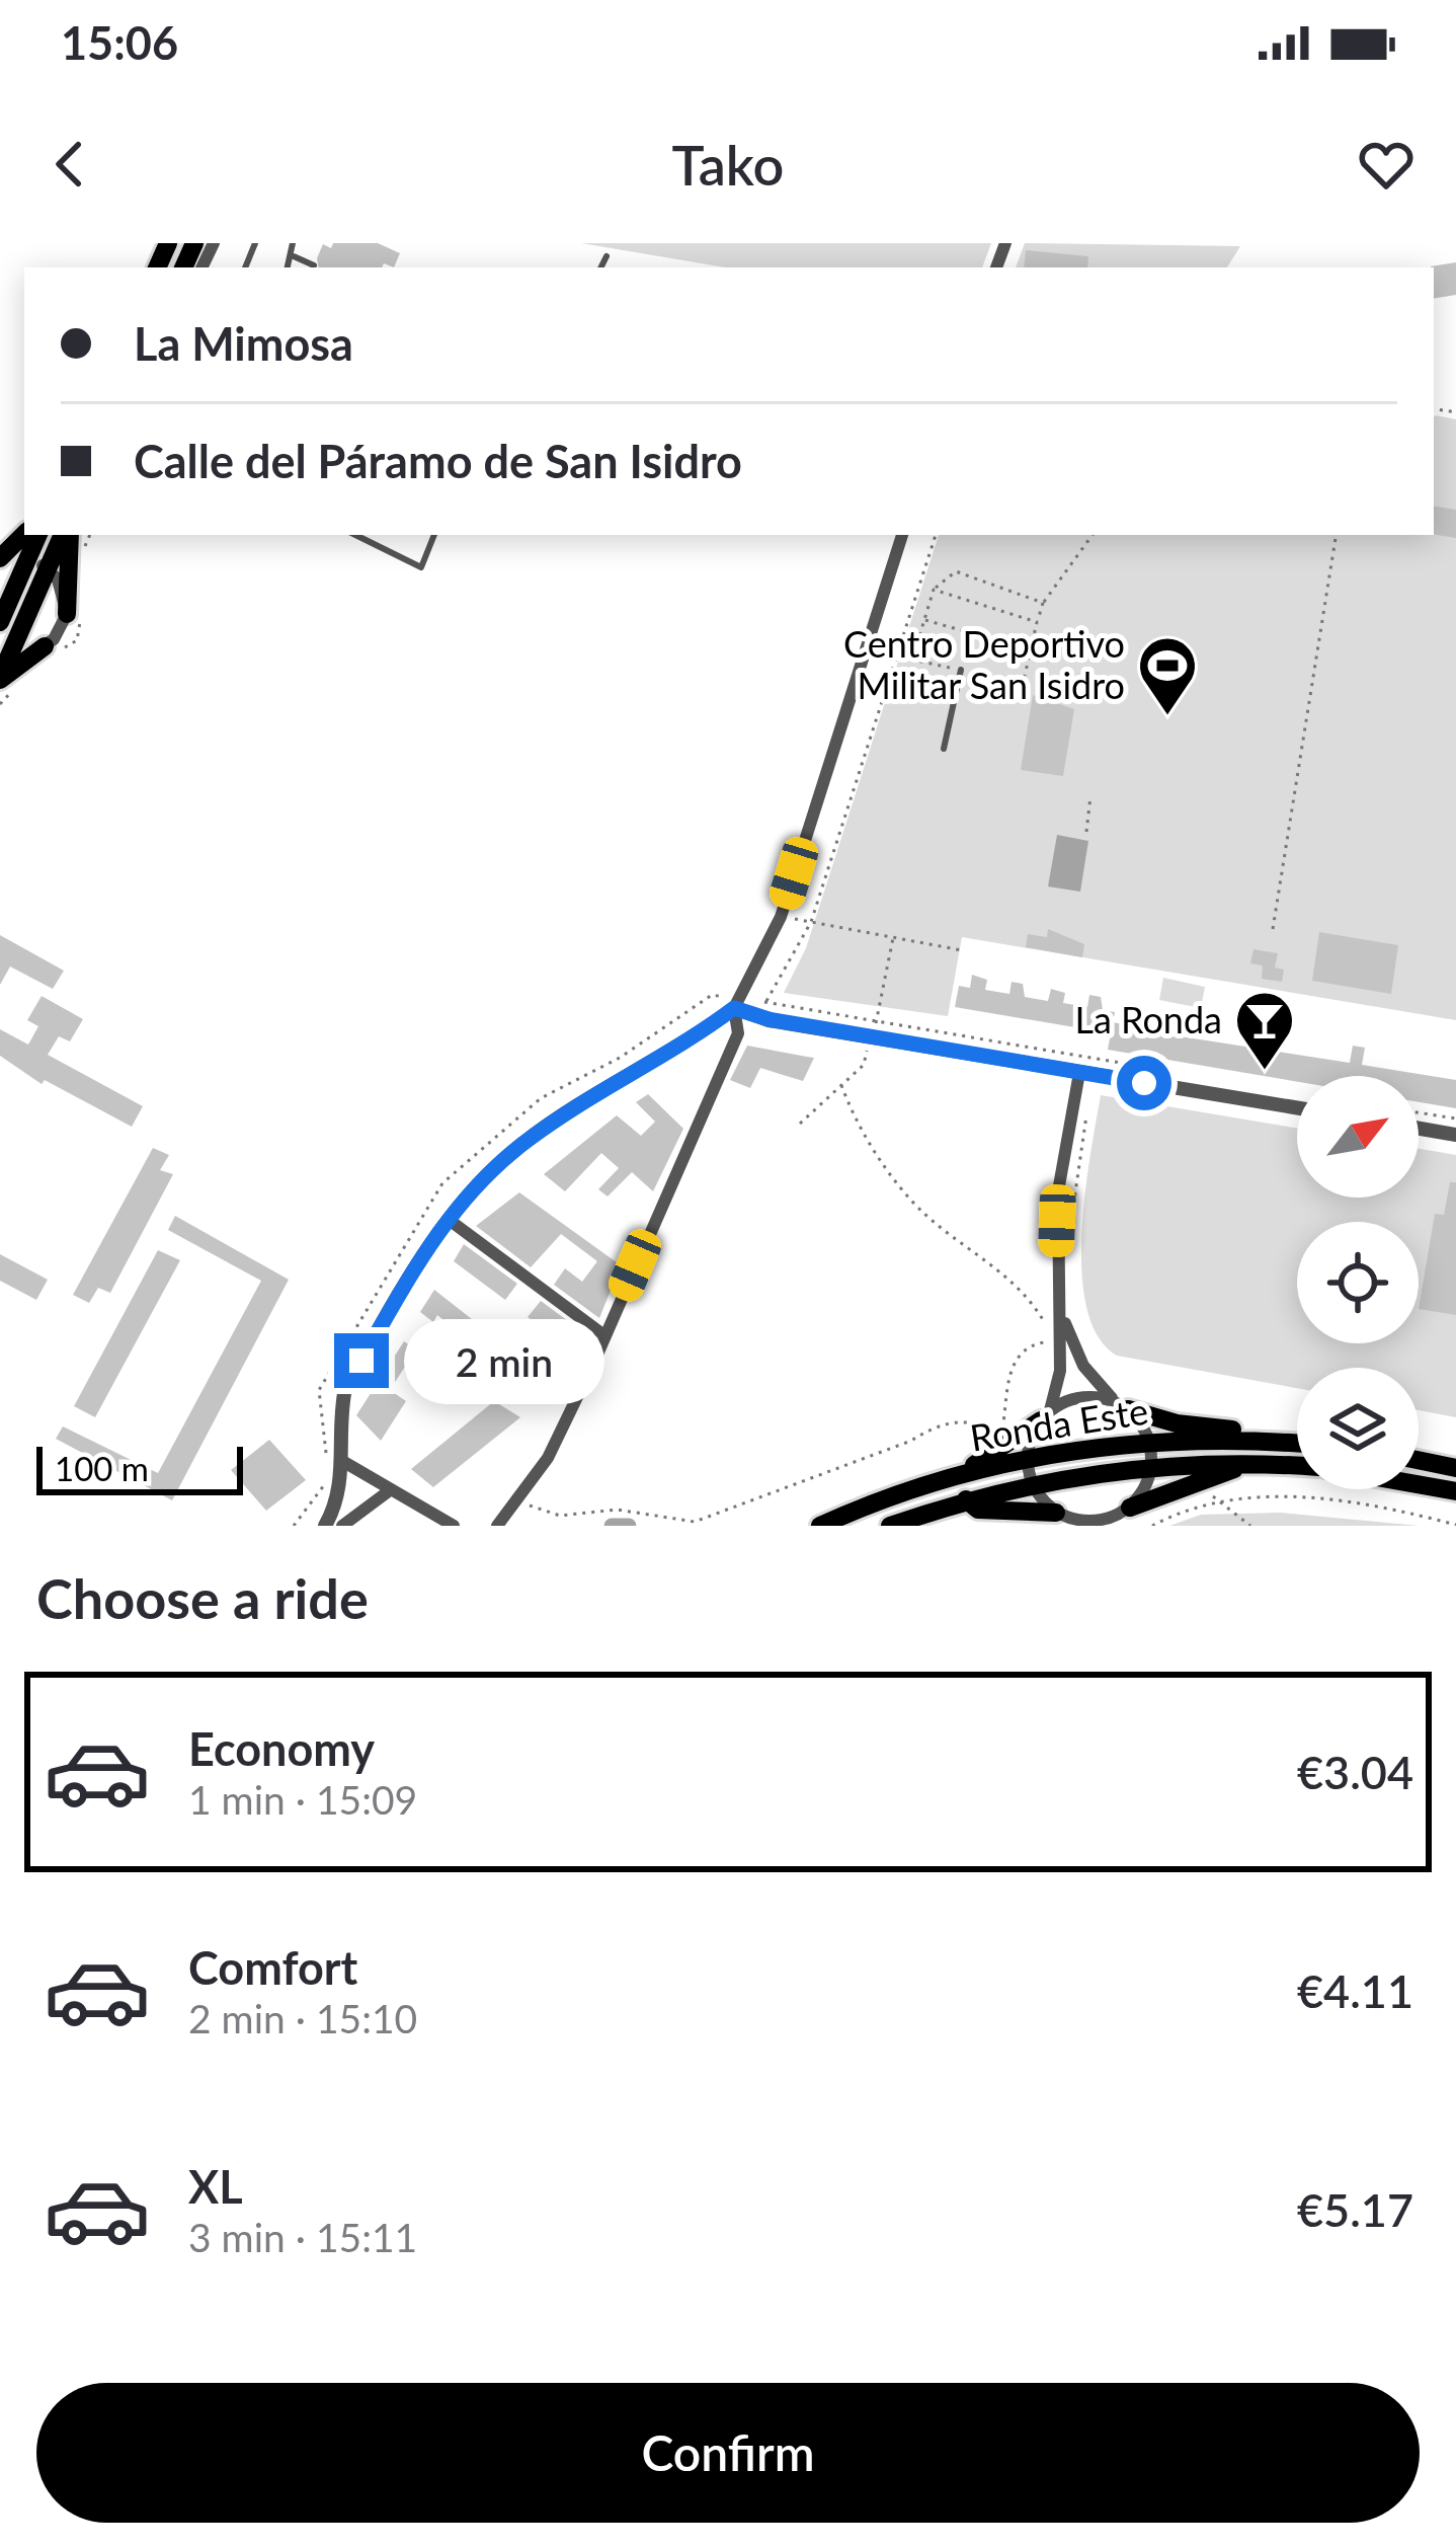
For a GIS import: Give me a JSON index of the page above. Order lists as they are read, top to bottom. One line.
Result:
{"streets":{"main road":["Ronda Este"]},"places":{"sports":["Centro Deportivo Militar San Isidro"],"bar":["La Ronda"]},"scale_bar":"100 m","north":"top right","page":{"status":"15:06","header":"Tako","banner":["La Mimosa","Calle del Páramo de San Isidro"],"bubble":"2 min","scale":"100 m","heading":"Choose a ride","list":[{"name":"Economy","note":"1 min · 15:09","value":"€3.04"},{"name":"Comfort","note":"2 min · 15:10","value":"€4.11"},{"name":"XL","note":"3 min · 15:11","value":"€5.17"}],"buttons":"Confirm"}}
